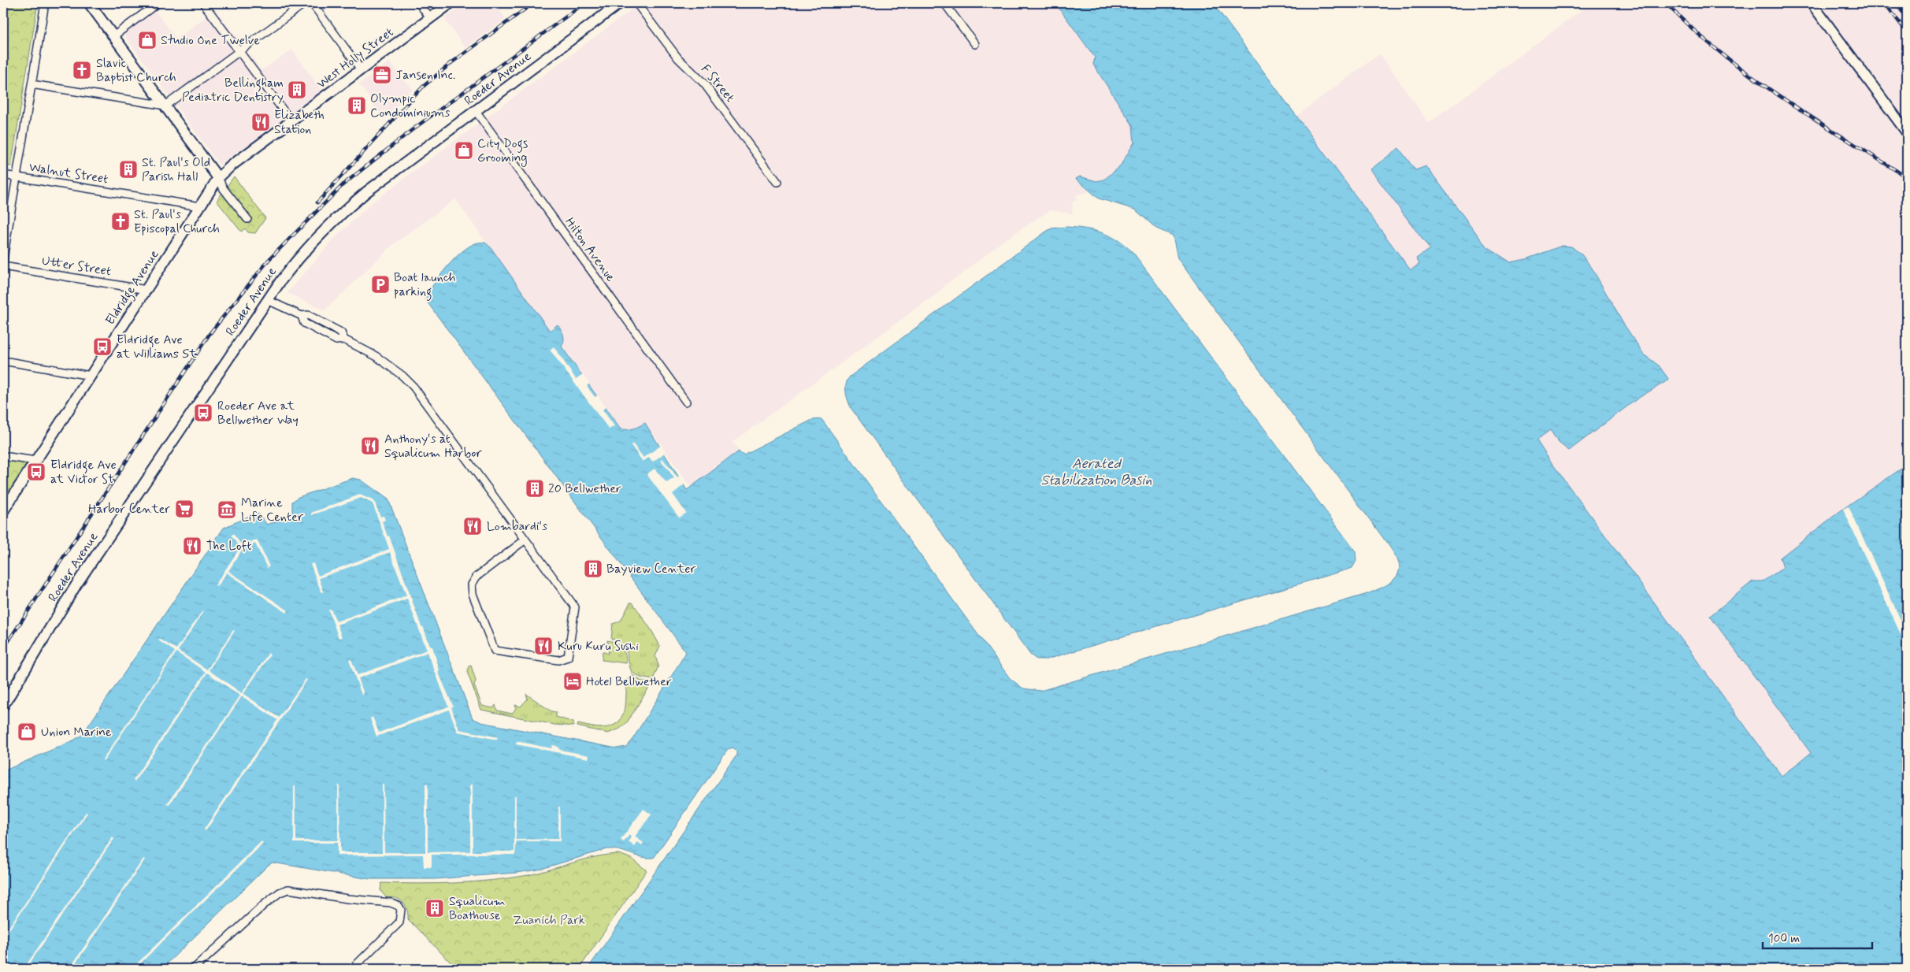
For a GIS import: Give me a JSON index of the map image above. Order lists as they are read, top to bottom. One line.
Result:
{"streets":{"street":["West Holly Street","Roeder Avenue","F Street","Walnut Street","Hilton Avenue","Utter Street","Eldridge Avenue"]},"crossings":[["West Holly Street","Eldridge Avenue"],["Roeder Avenue","Hilton Avenue"],["Walnut Street","Eldridge Avenue"],["Utter Street","Eldridge Avenue"]],"water":["Aerated Stabilization Basin"],"parks":["Zuanich Park"],"places":{"shop":["Studio One Twelve","City Dogs Grooming","Union Marine"],"church":["Slavic Baptist Church","St. Paul's Episcopal Church"],"office":["Jansen Inc."],"building":["Bellingham Pediatric Dentistry","Olympic Condominiums","St. Paul's Old Parish Hall","20 Bellwether","Bayview Center","Squalicum Boathouse"],"restaurant":["Elizabeth Station","Anthony's at Squalicum Harbor","Lombardi's","The Loft","Kuru Kuru Sushi"],"parking":["Boat launch parking"],"bus stop":["Eldridge Ave at Williams St","Roeder Ave at Bellwether Way","Eldridge Ave at Victor St"],"supermarket":["Harbor Center"],"museum":["Marine Life Center"],"hotel":["Hotel Bellwether"]},"scale_bar":"100 m"}
